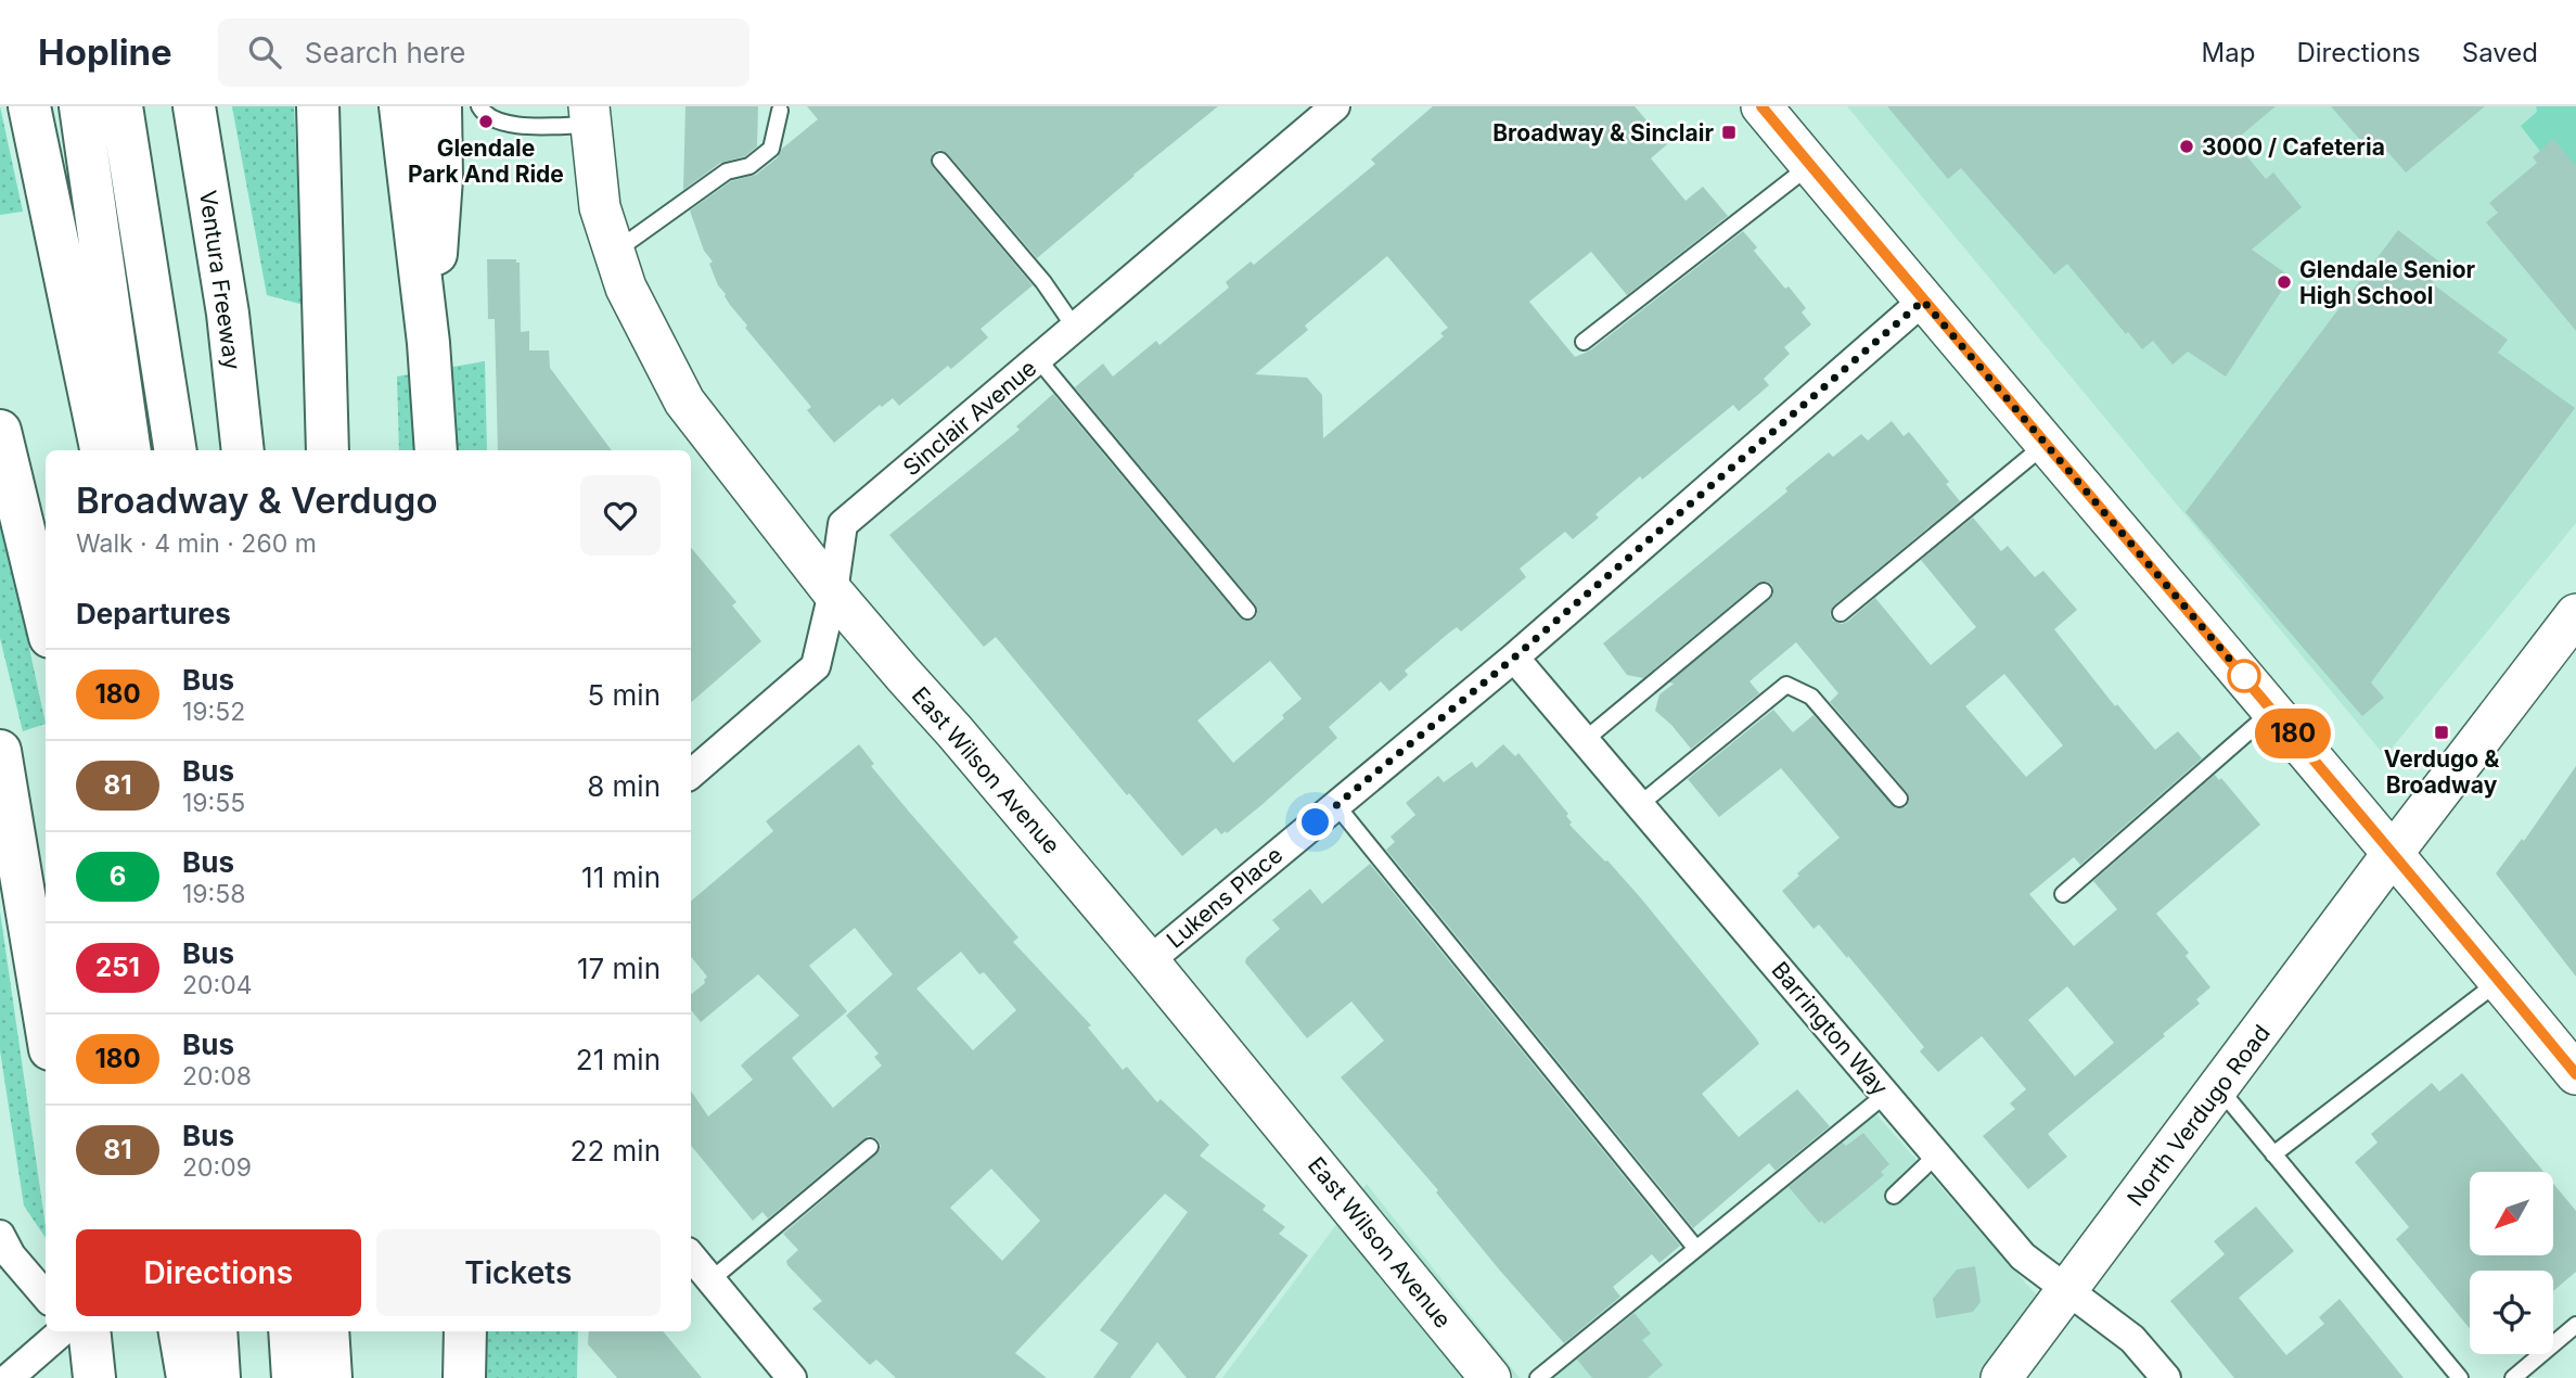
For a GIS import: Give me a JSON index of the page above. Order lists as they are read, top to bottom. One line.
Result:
{"streets":{"highway":["Ventura Freeway"],"main road":["East Wilson Avenue","North Verdugo Road"],"street":["Sinclair Avenue","Lukens Place","Barrington Way"]},"crossings":[["Sinclair Avenue","East Wilson Avenue"],["East Wilson Avenue","Lukens Place"],["Lukens Place","Barrington Way"],["Barrington Way","North Verdugo Road"]],"places":{"other":["Glendale Park And Ride","3000 / Cafeteria","Glendale Senior High School"],"transit":["Broadway & Sinclair","Verdugo & Broadway"]},"lines":["bus line 180"],"north":"bottom left","page":{"header":"Hopline","search":"Search here","nav":["Map","Directions","Saved"],"on_map":"180","heading":[["Broadway & Verdugo","Walk · 4 min · 260 m"],"Departures"],"list":[{"mark":"180","name":"Bus","note":"19:52","value":"5 min"},{"mark":"81","name":"Bus","note":"19:55","value":"8 min"},{"mark":"6","name":"Bus","note":"19:58","value":"11 min"},{"mark":"251","name":"Bus","note":"20:04","value":"17 min"},{"mark":"180","name":"Bus","note":"20:08","value":"21 min"},{"mark":"81","name":"Bus","note":"20:09","value":"22 min"}],"buttons":["Directions","Tickets"]}}
